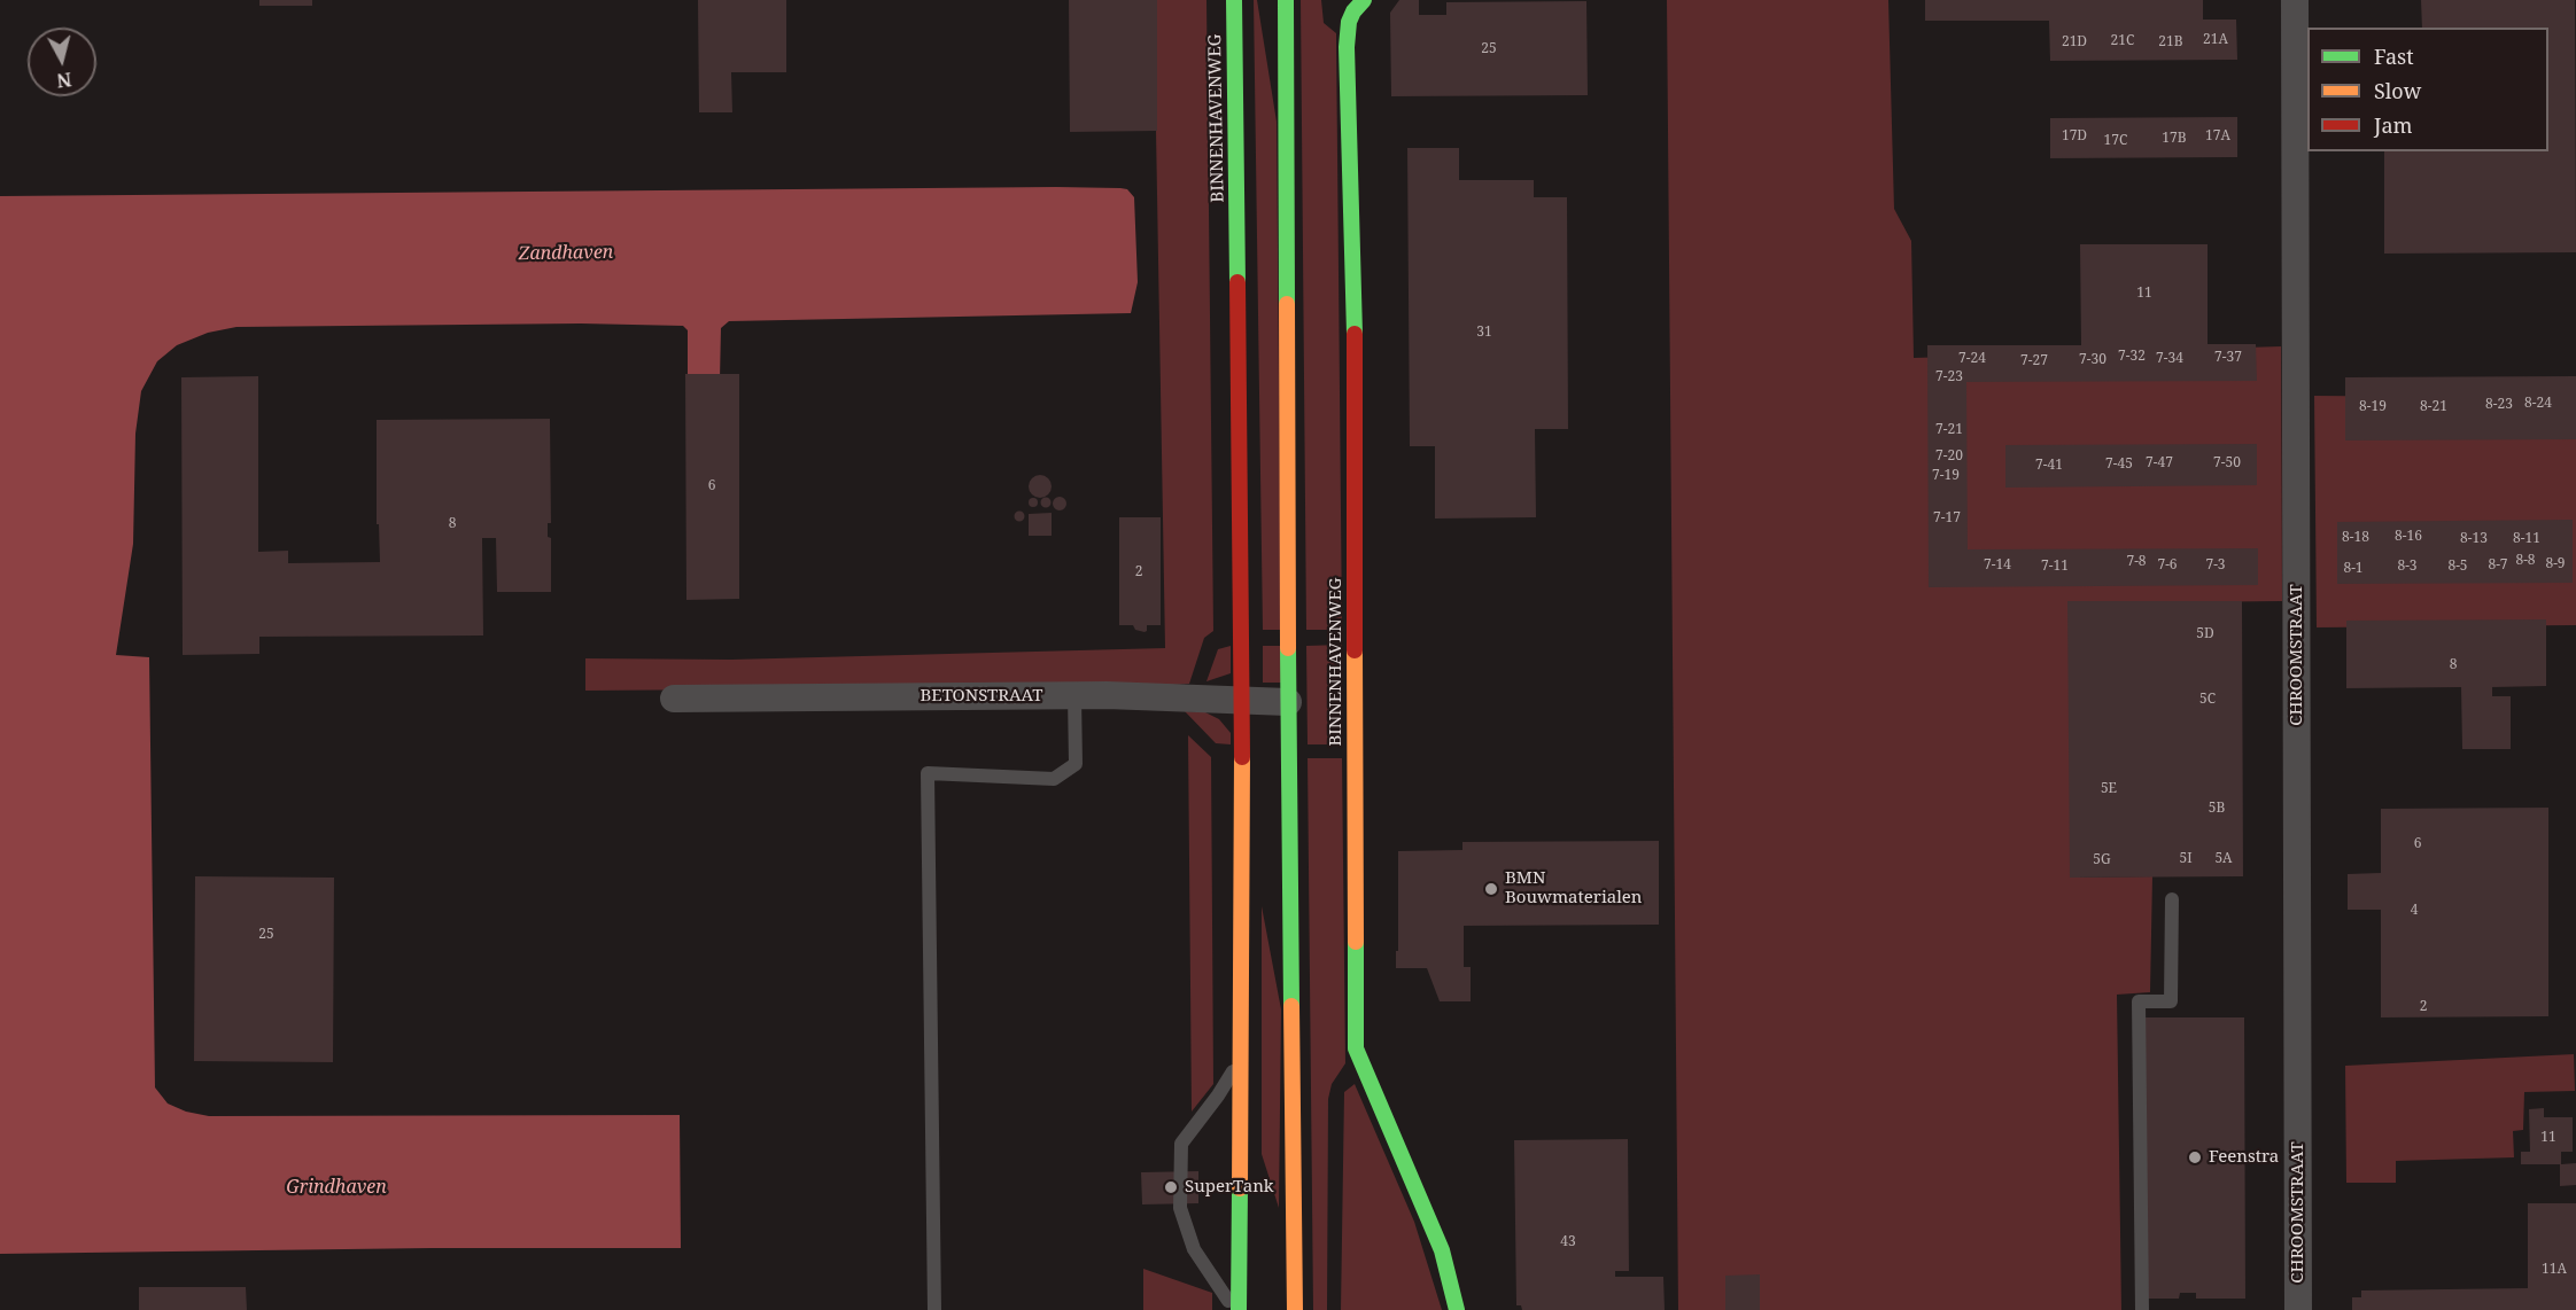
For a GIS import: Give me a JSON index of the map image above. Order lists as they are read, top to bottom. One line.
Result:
{"streets":{"main road":["BINNENHAVENWEG"],"street":["CHROOMSTRAAT","BETONSTRAAT"]},"crossings":[["BINNENHAVENWEG","BETONSTRAAT"]],"water":["Zandhaven","Grindhaven"],"places":["BMN Bouwmaterialen","Feenstra","SuperTank"],"house_numbers":["21A","21C","21D","21B","25","17D","17A","17B","17C","11","31","7-32","7-37","7-24","7-34","7-30","7-27","7-23","8-24","8-23","8-19","8-21","7-21","7-20","7-47","7-50","7-45","7-41","7-19","6","7-17","8","8-16","8-18","8-13","8-11","8-8","7-8","8-9","7-14","7-6","7-3","8-7","7-11","8-3","8-5","8-1","2","5D","8","5C","5E","5B","6","5I","5A","5G","4","25","2","11","43","11A"],"legend":["Fast","Slow","Jam"],"north":"bottom"}
